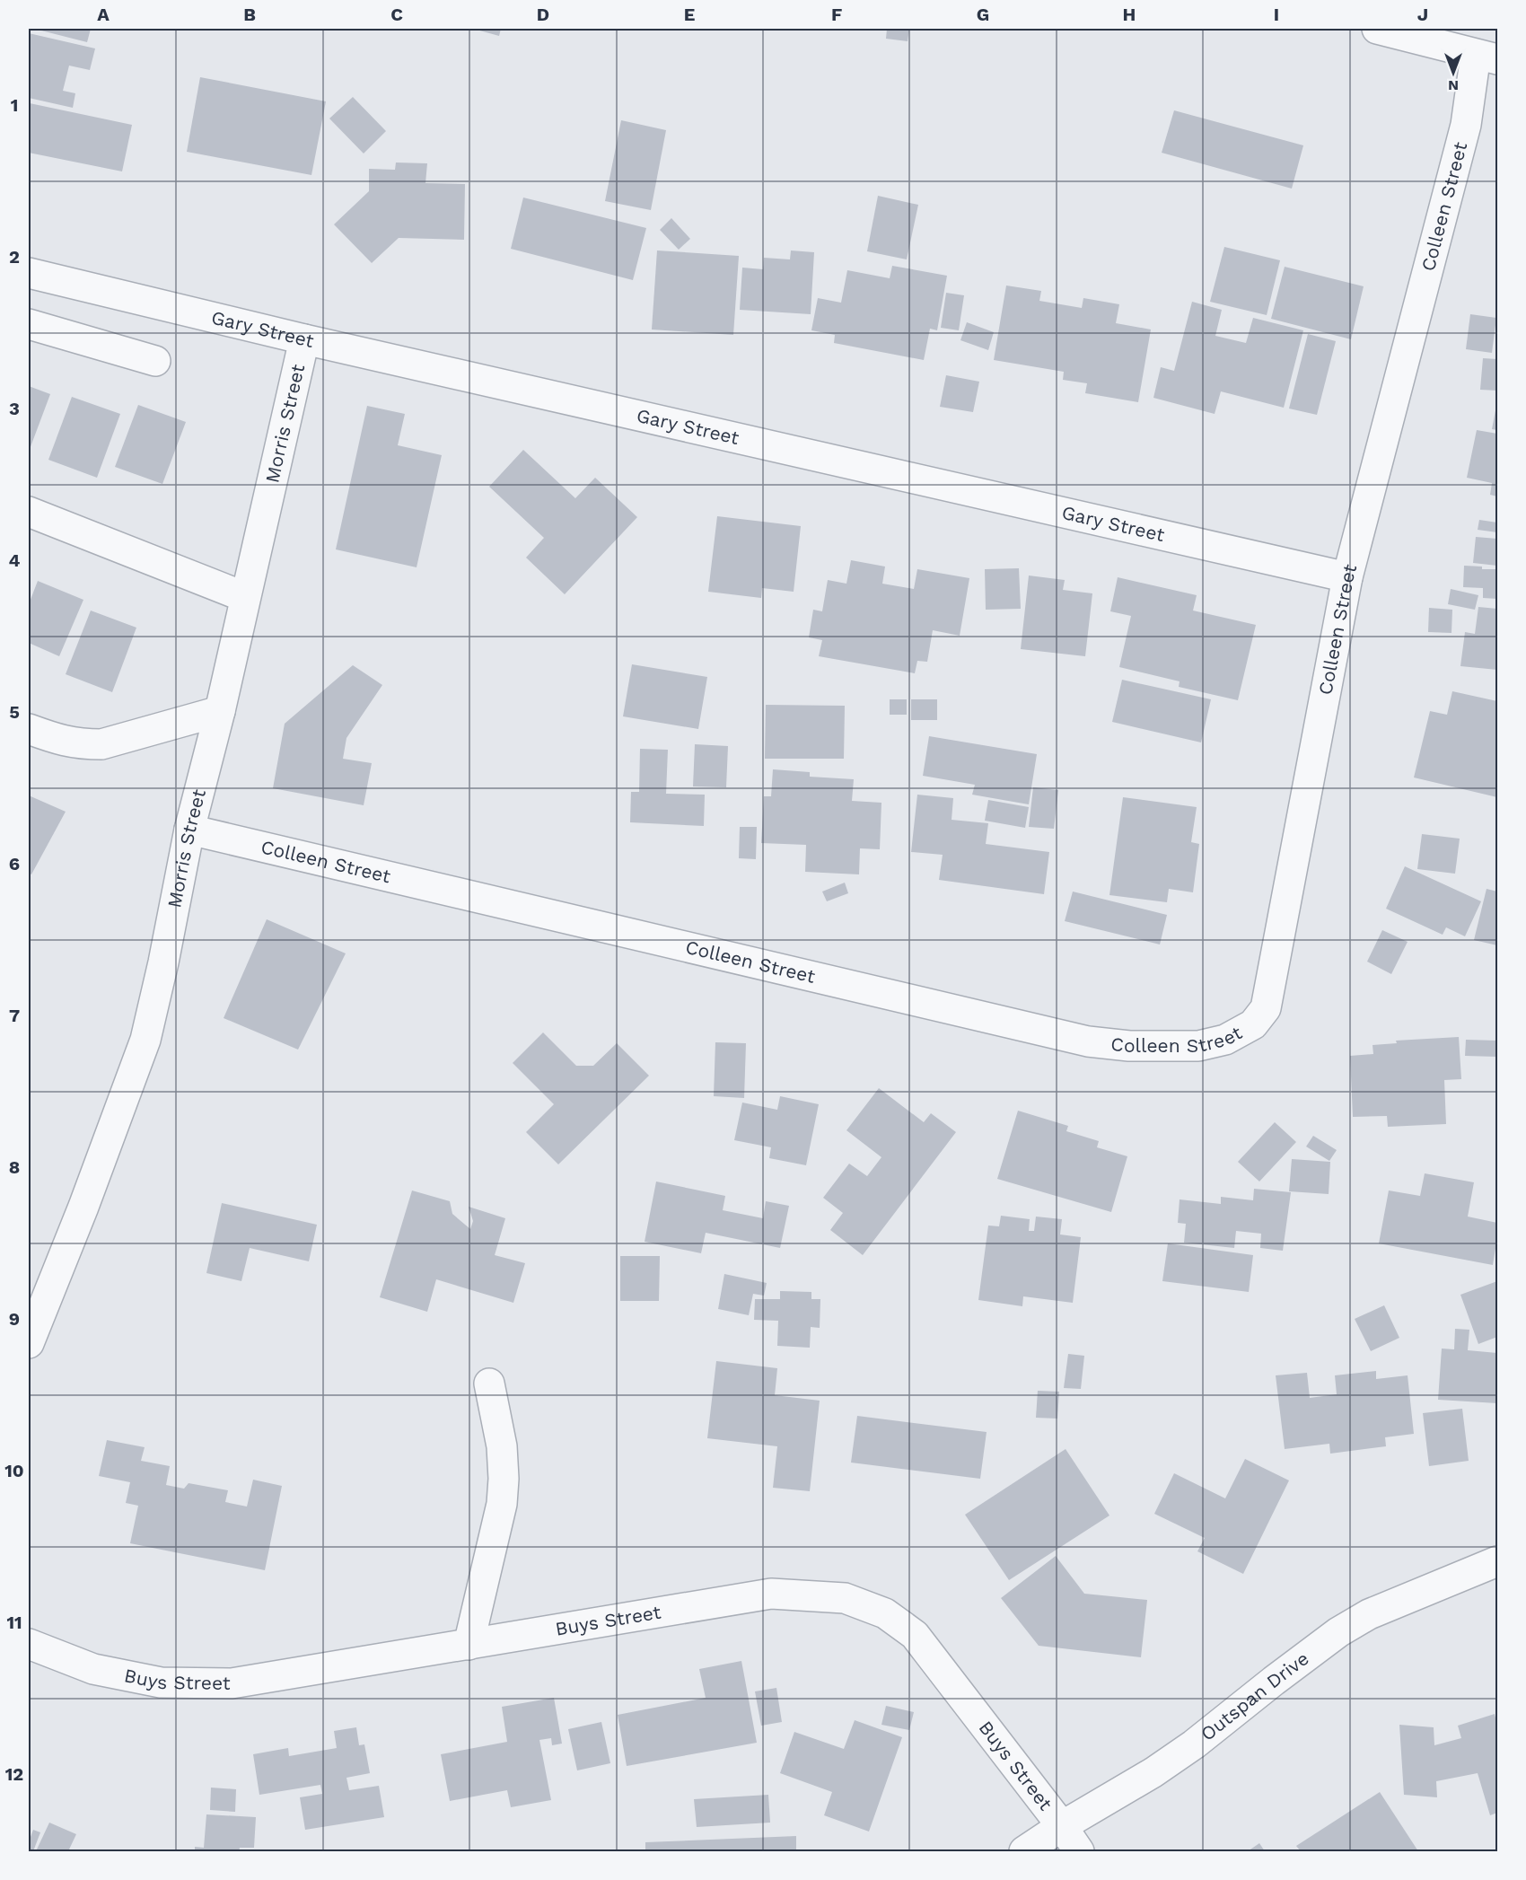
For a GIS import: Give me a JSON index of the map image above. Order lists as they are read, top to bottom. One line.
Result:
{"streets":{"street":["Colleen Street","Gary Street","Morris Street","Buys Street","Outspan Drive"]},"crossings":[["Colleen Street","Gary Street"],["Colleen Street","Morris Street"],["Gary Street","Morris Street"],["Buys Street","Outspan Drive"]],"north":"bottom","grid":{"columns":["A","B","C","D","E","F","G","H","I","J"],"rows":["1","2","3","4","5","6","7","8","9","10","11","12"]}}
